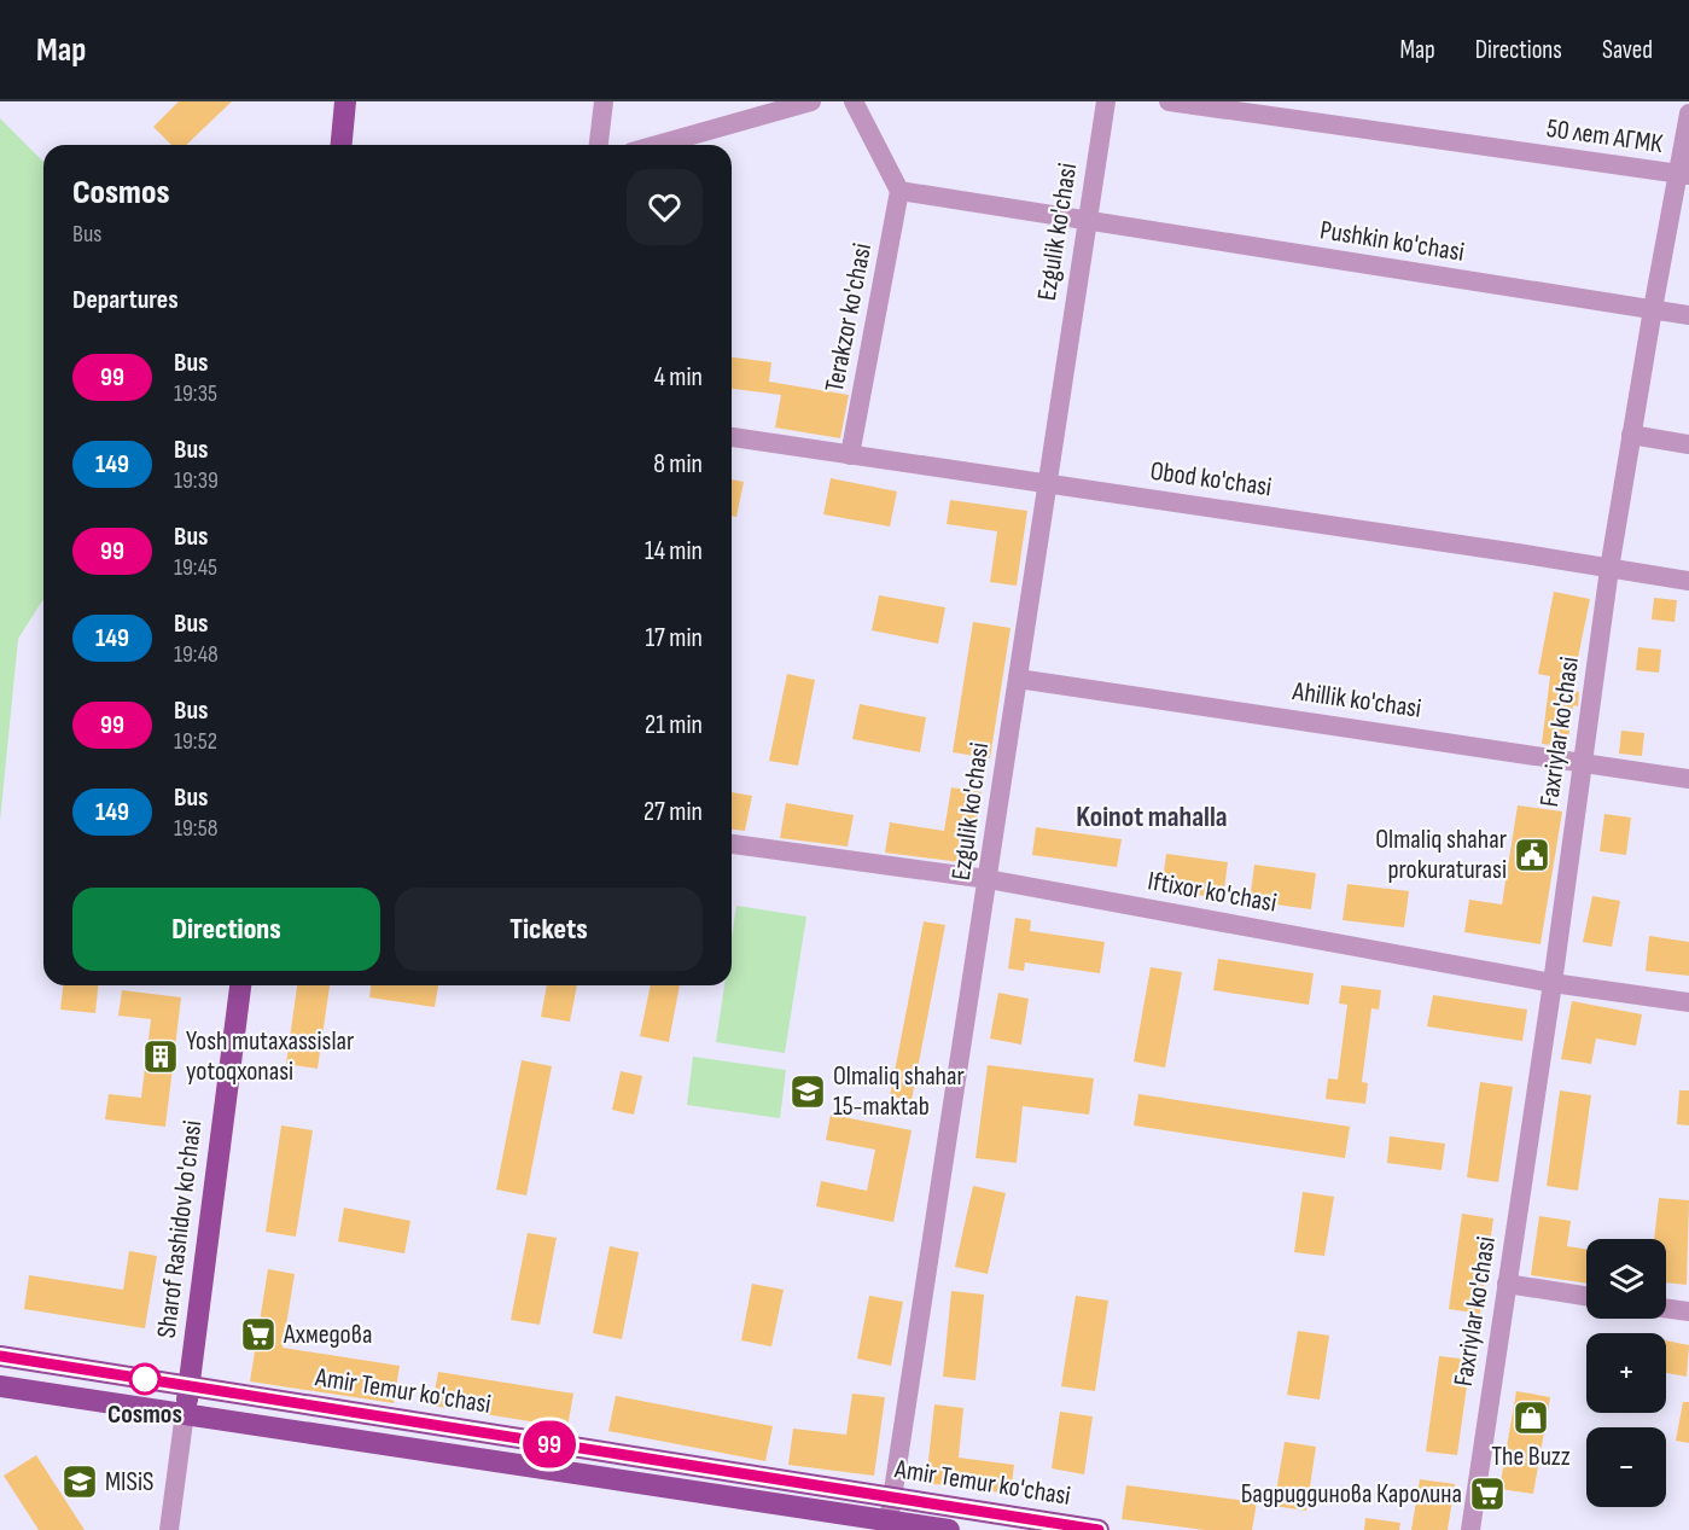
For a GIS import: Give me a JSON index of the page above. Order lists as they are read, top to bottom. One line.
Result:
{"streets":{"main road":["Sharof Rashidov ko'chasi","Amir Temur ko'chasi"],"street":["50 лет АГМК","Ezgulik ko'chasi","Pushkin ko'chasi","Terakzor ko'chasi","Obod ko'chasi","Ahillik ko'chasi","Faxriylar ko'chasi","Iftixor ko'chasi"]},"crossings":[["50 лет АГМК","Faxriylar ko'chasi"],["Ezgulik ko'chasi","Pushkin ko'chasi"],["Ezgulik ko'chasi","Obod ko'chasi"],["Ezgulik ko'chasi","Ahillik ko'chasi"],["Ezgulik ko'chasi","Iftixor ko'chasi"],["Ezgulik ko'chasi","Amir Temur ko'chasi"],["Pushkin ko'chasi","Faxriylar ko'chasi"],["Terakzor ko'chasi","Obod ko'chasi"],["Obod ko'chasi","Faxriylar ko'chasi"],["Ahillik ko'chasi","Faxriylar ko'chasi"],["Faxriylar ko'chasi","Iftixor ko'chasi"],["Sharof Rashidov ko'chasi","Amir Temur ko'chasi"]],"districts":["Koinot mahalla"],"places":{"public building":["Olmaliq shahar prokuraturasi"],"building":["Yosh mutaxassislar yotoqxonasi"],"school or university":["Olmaliq shahar 15-maktab","MISiS"],"supermarket":["Ахмедова","Бадриддинова Каролина"],"other":["Cosmos"],"shop":["The Buzz"]},"lines":["bus line 99"],"page":{"header":"Map","nav":["Map","Directions","Saved"],"on_map":"99","heading":[["Cosmos","Bus"],"Departures"],"list":[{"mark":"99","name":"Bus","note":"19:35","value":"4 min"},{"mark":"149","name":"Bus","note":"19:39","value":"8 min"},{"mark":"99","name":"Bus","note":"19:45","value":"14 min"},{"mark":"149","name":"Bus","note":"19:48","value":"17 min"},{"mark":"99","name":"Bus","note":"19:52","value":"21 min"},{"mark":"149","name":"Bus","note":"19:58","value":"27 min"}],"buttons":["Directions","Tickets"],"map_buttons":["+","−"]}}
